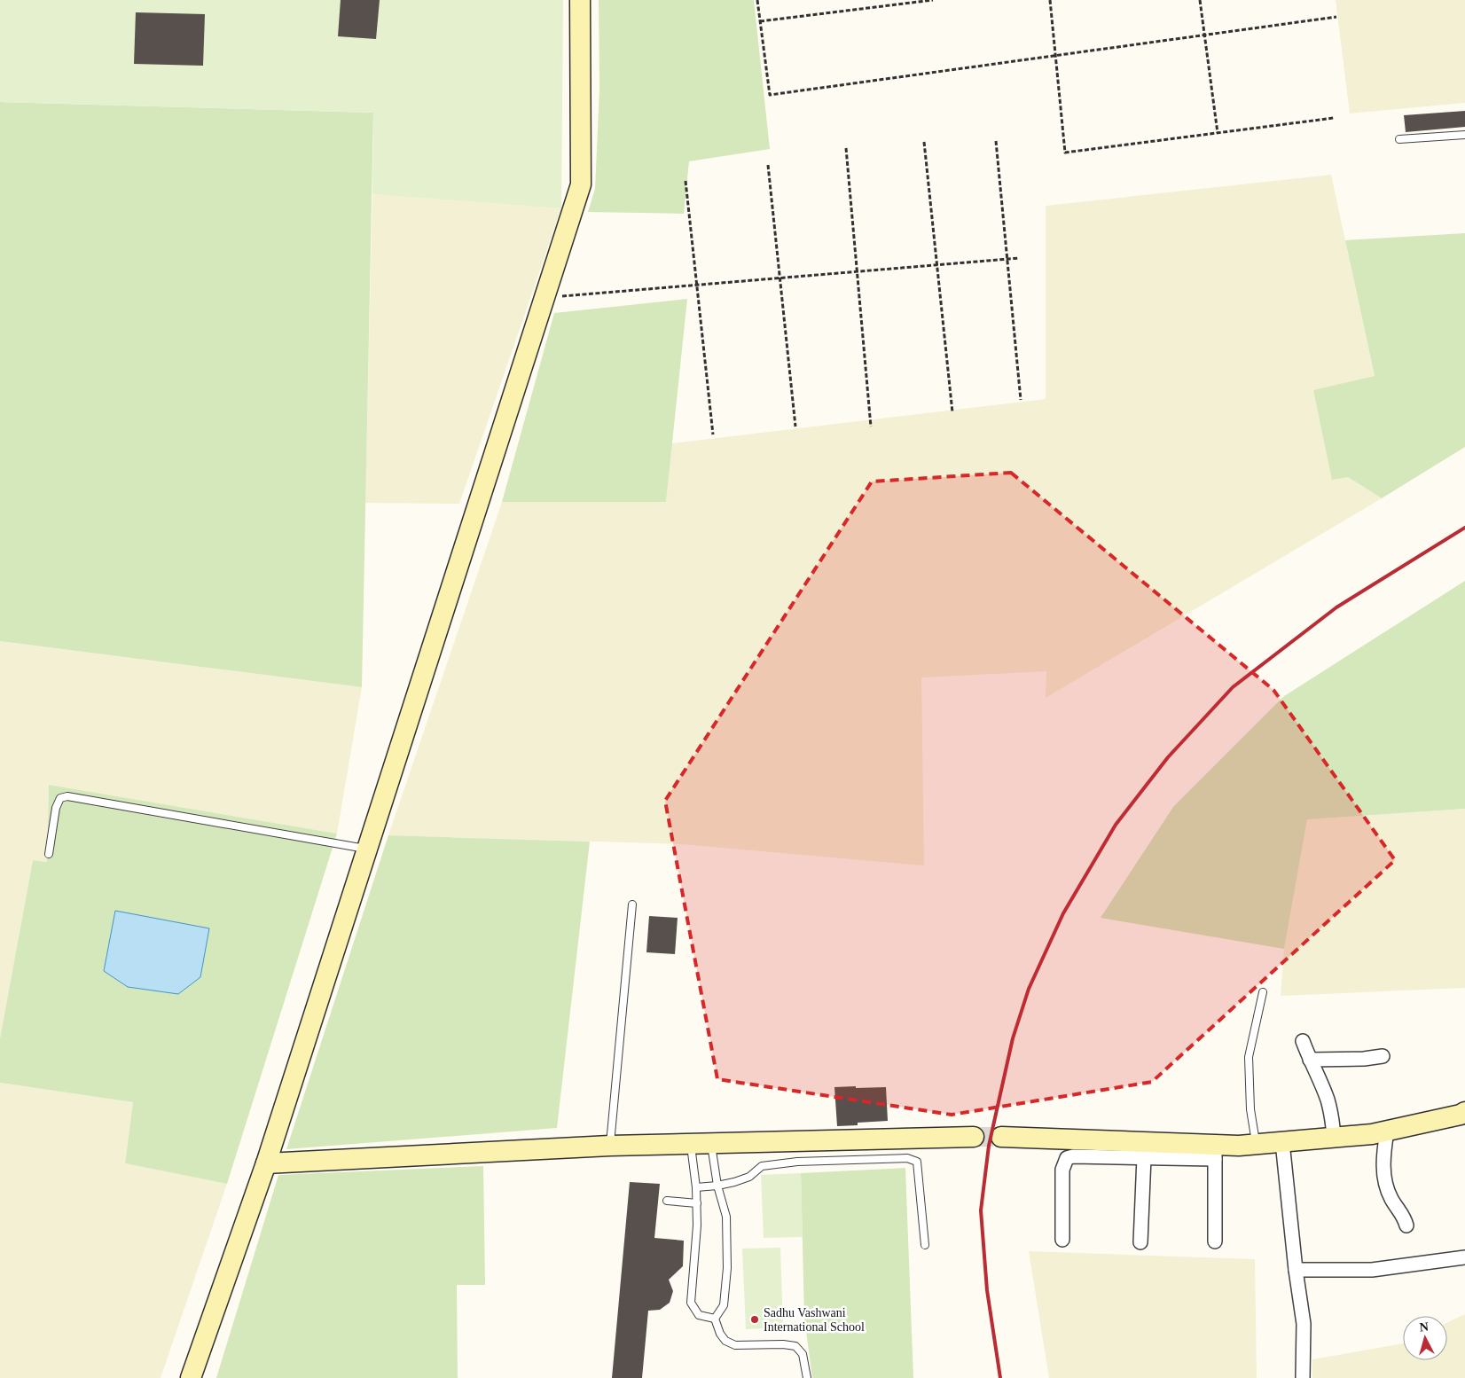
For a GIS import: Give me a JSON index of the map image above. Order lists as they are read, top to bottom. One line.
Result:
{"places":["Sadhu Vashwani International School"],"north":"top"}
